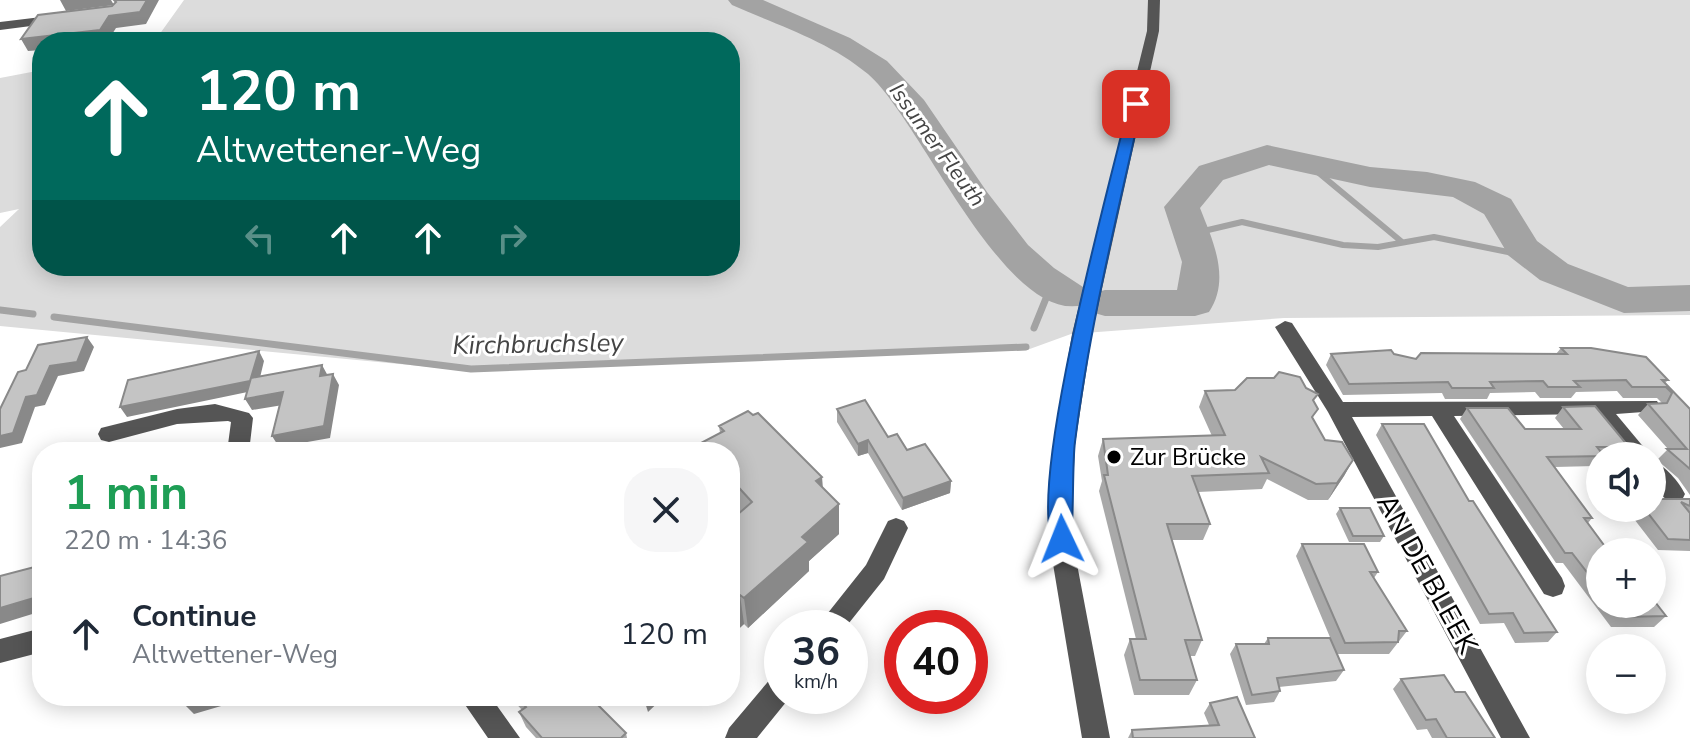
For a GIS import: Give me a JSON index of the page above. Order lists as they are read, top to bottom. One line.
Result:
{"streets":{"street":["AN DE BLEEK"]},"water":["Issumer Fleuth","Kirchbruchsley"],"places":["Zur Brücke"],"page":{"turn":["120 m","Altwettener-Weg"],"map_buttons":["+","−"],"heading":["1 min","220 m · 14:36"],"list":[{"name":"Continue","note":"Altwettener-Weg","value":"120 m"}],"speed":"36 km/h","limit":"40"}}
